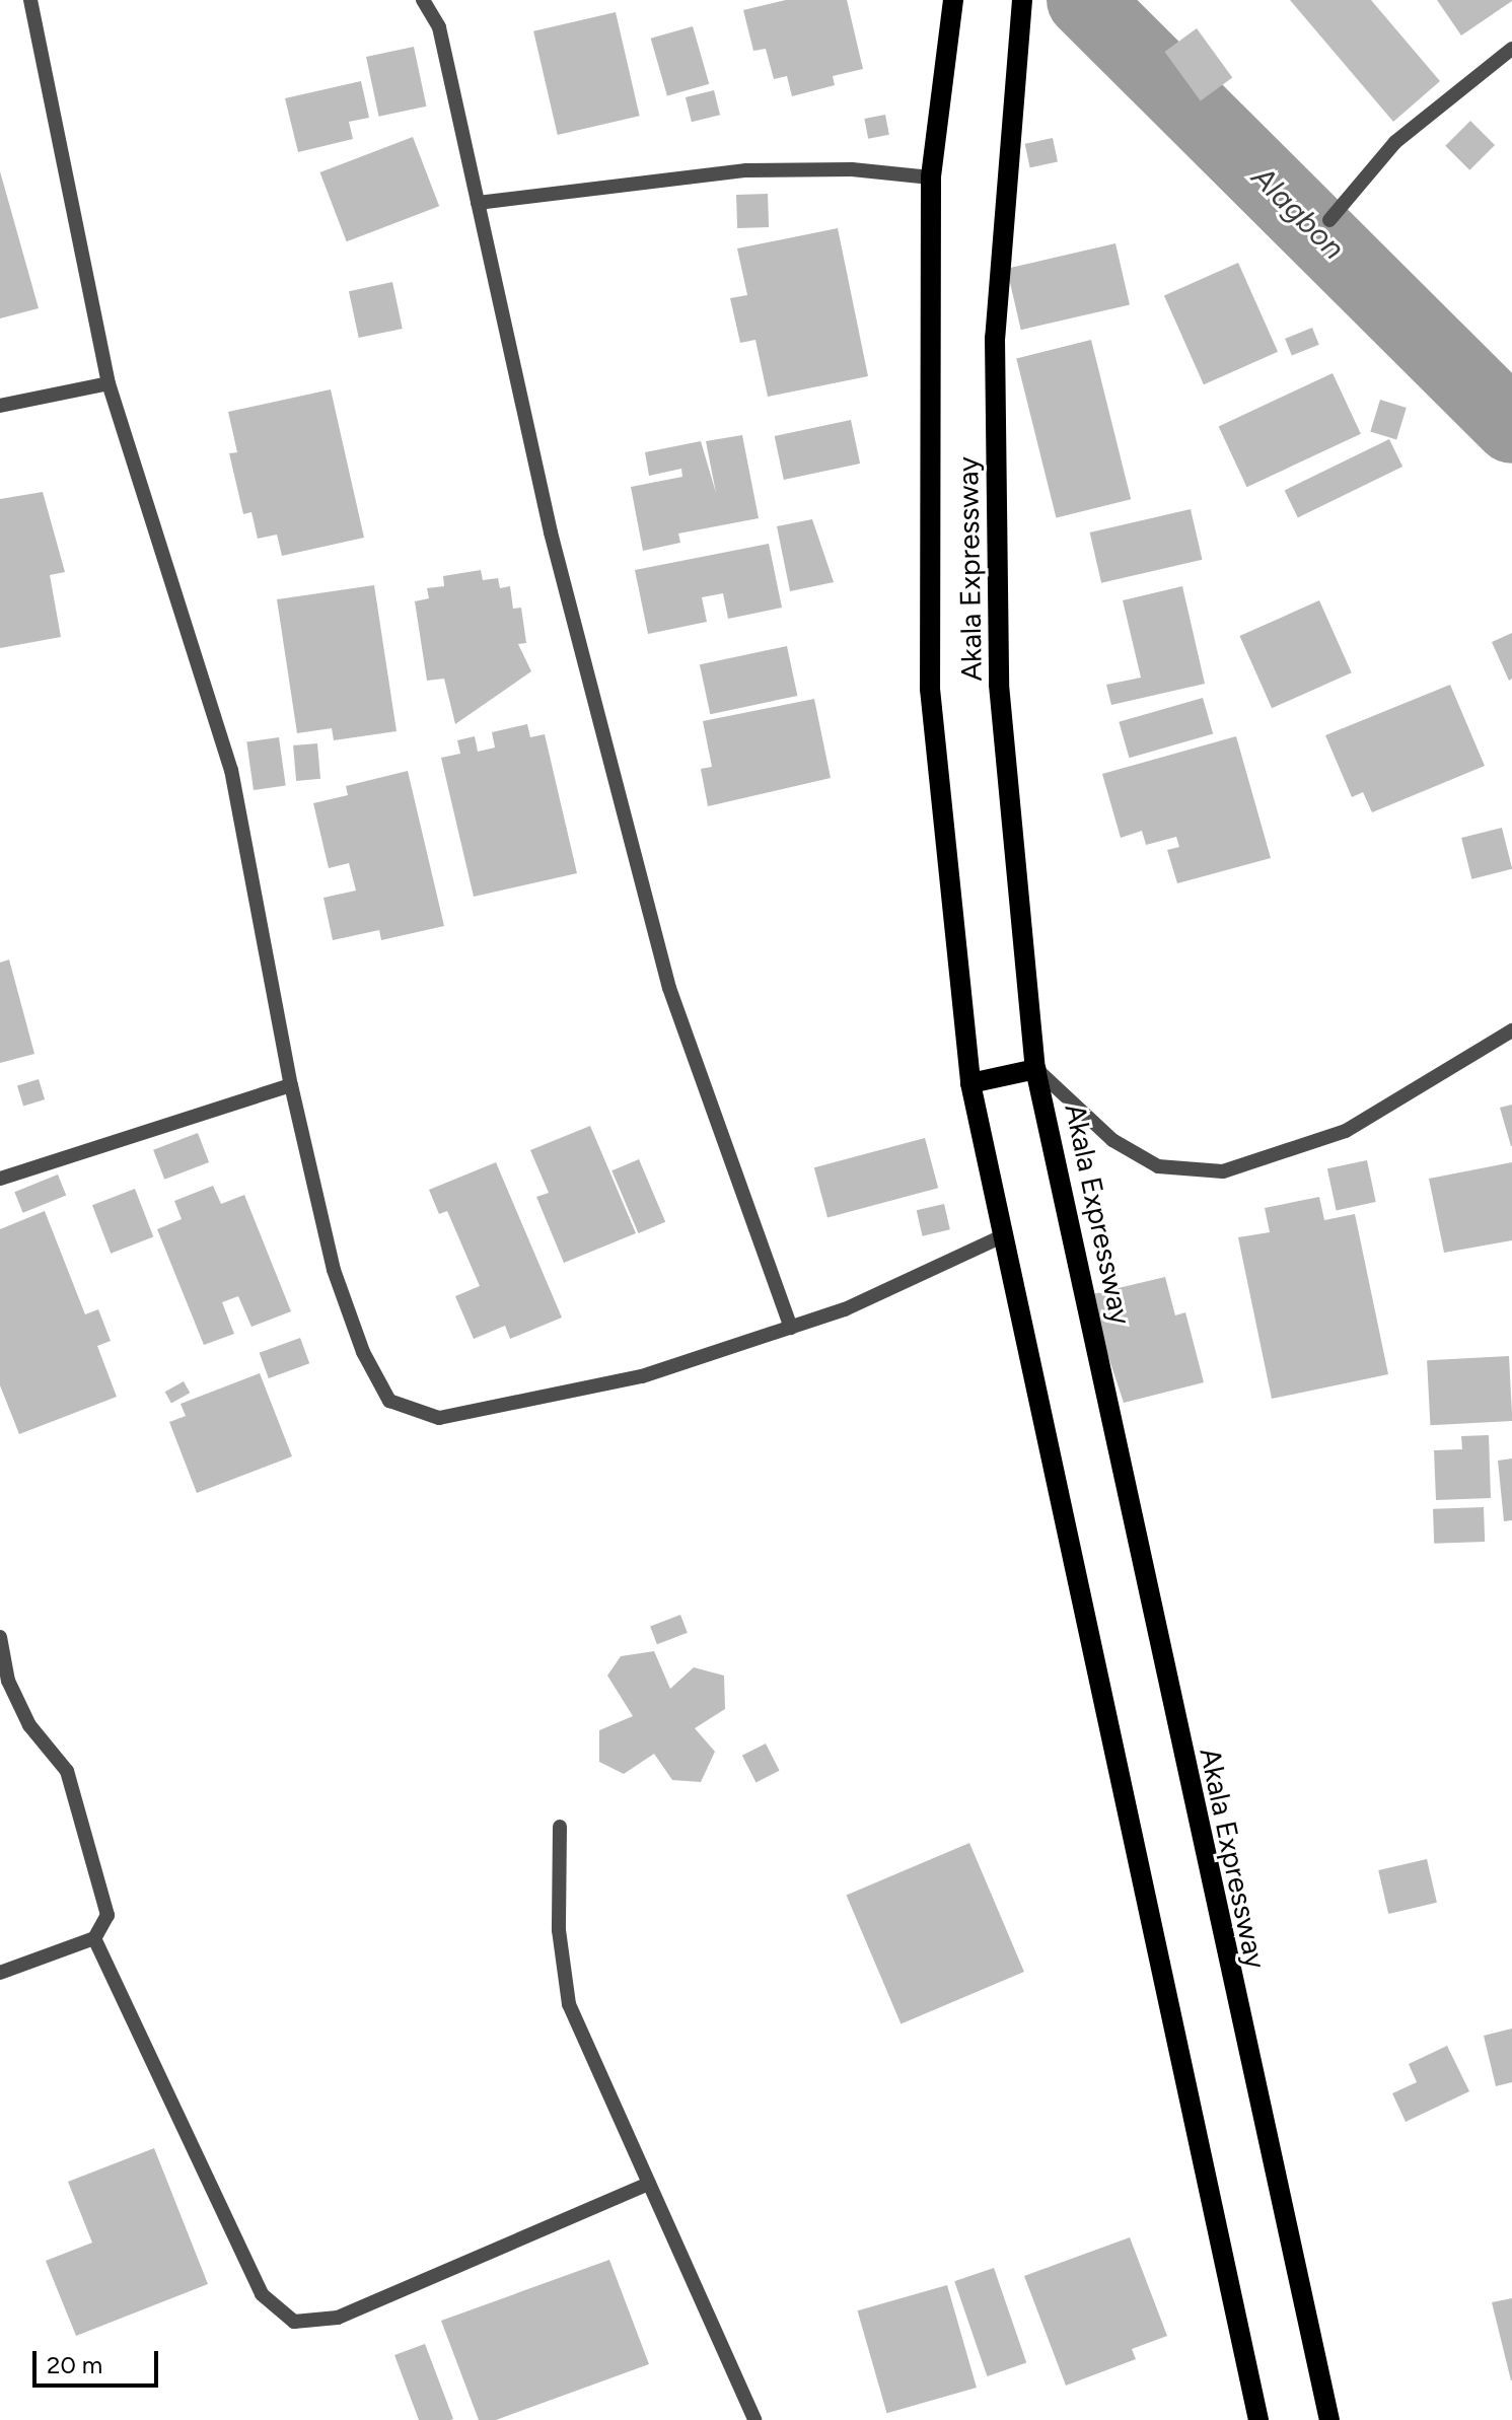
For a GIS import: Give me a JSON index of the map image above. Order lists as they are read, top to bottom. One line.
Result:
{"streets":{"main road":["Akala Expressway"]},"water":["Alagbon"],"scale_bar":"20 m"}
